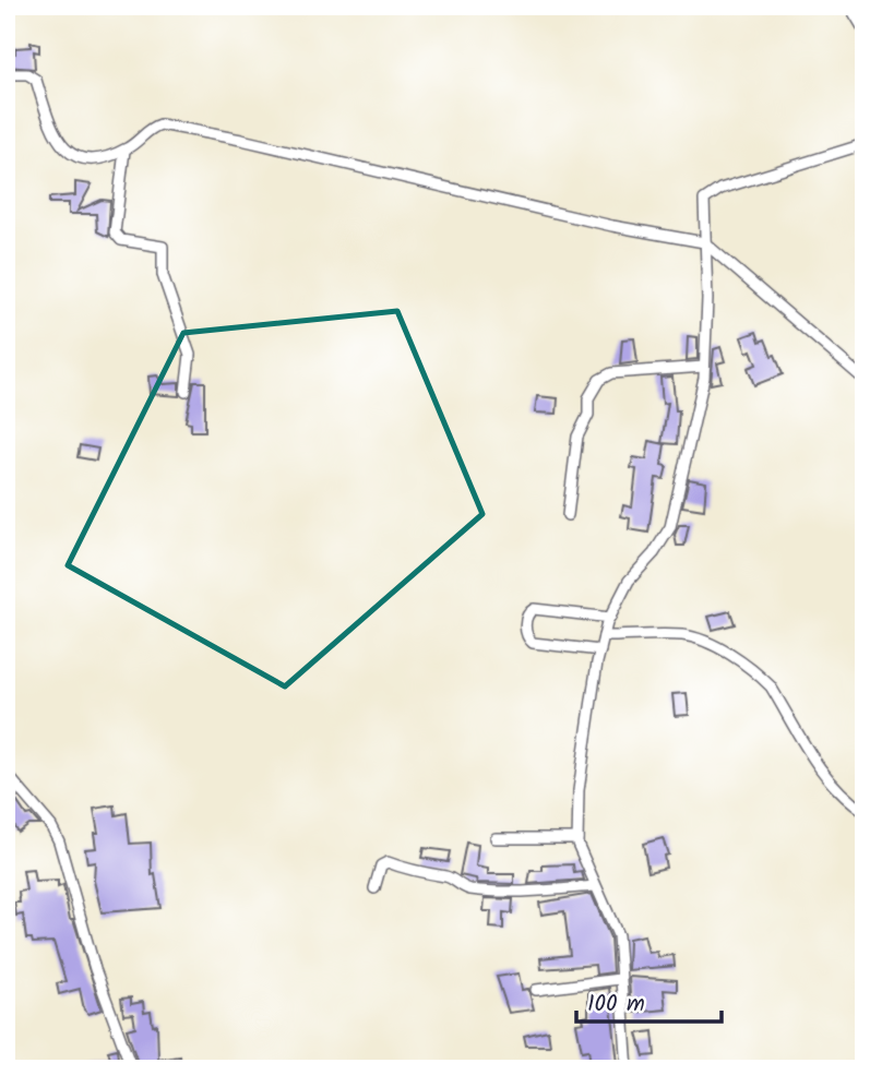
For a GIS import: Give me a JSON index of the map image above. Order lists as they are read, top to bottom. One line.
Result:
{"scale_bar":"100 m"}
